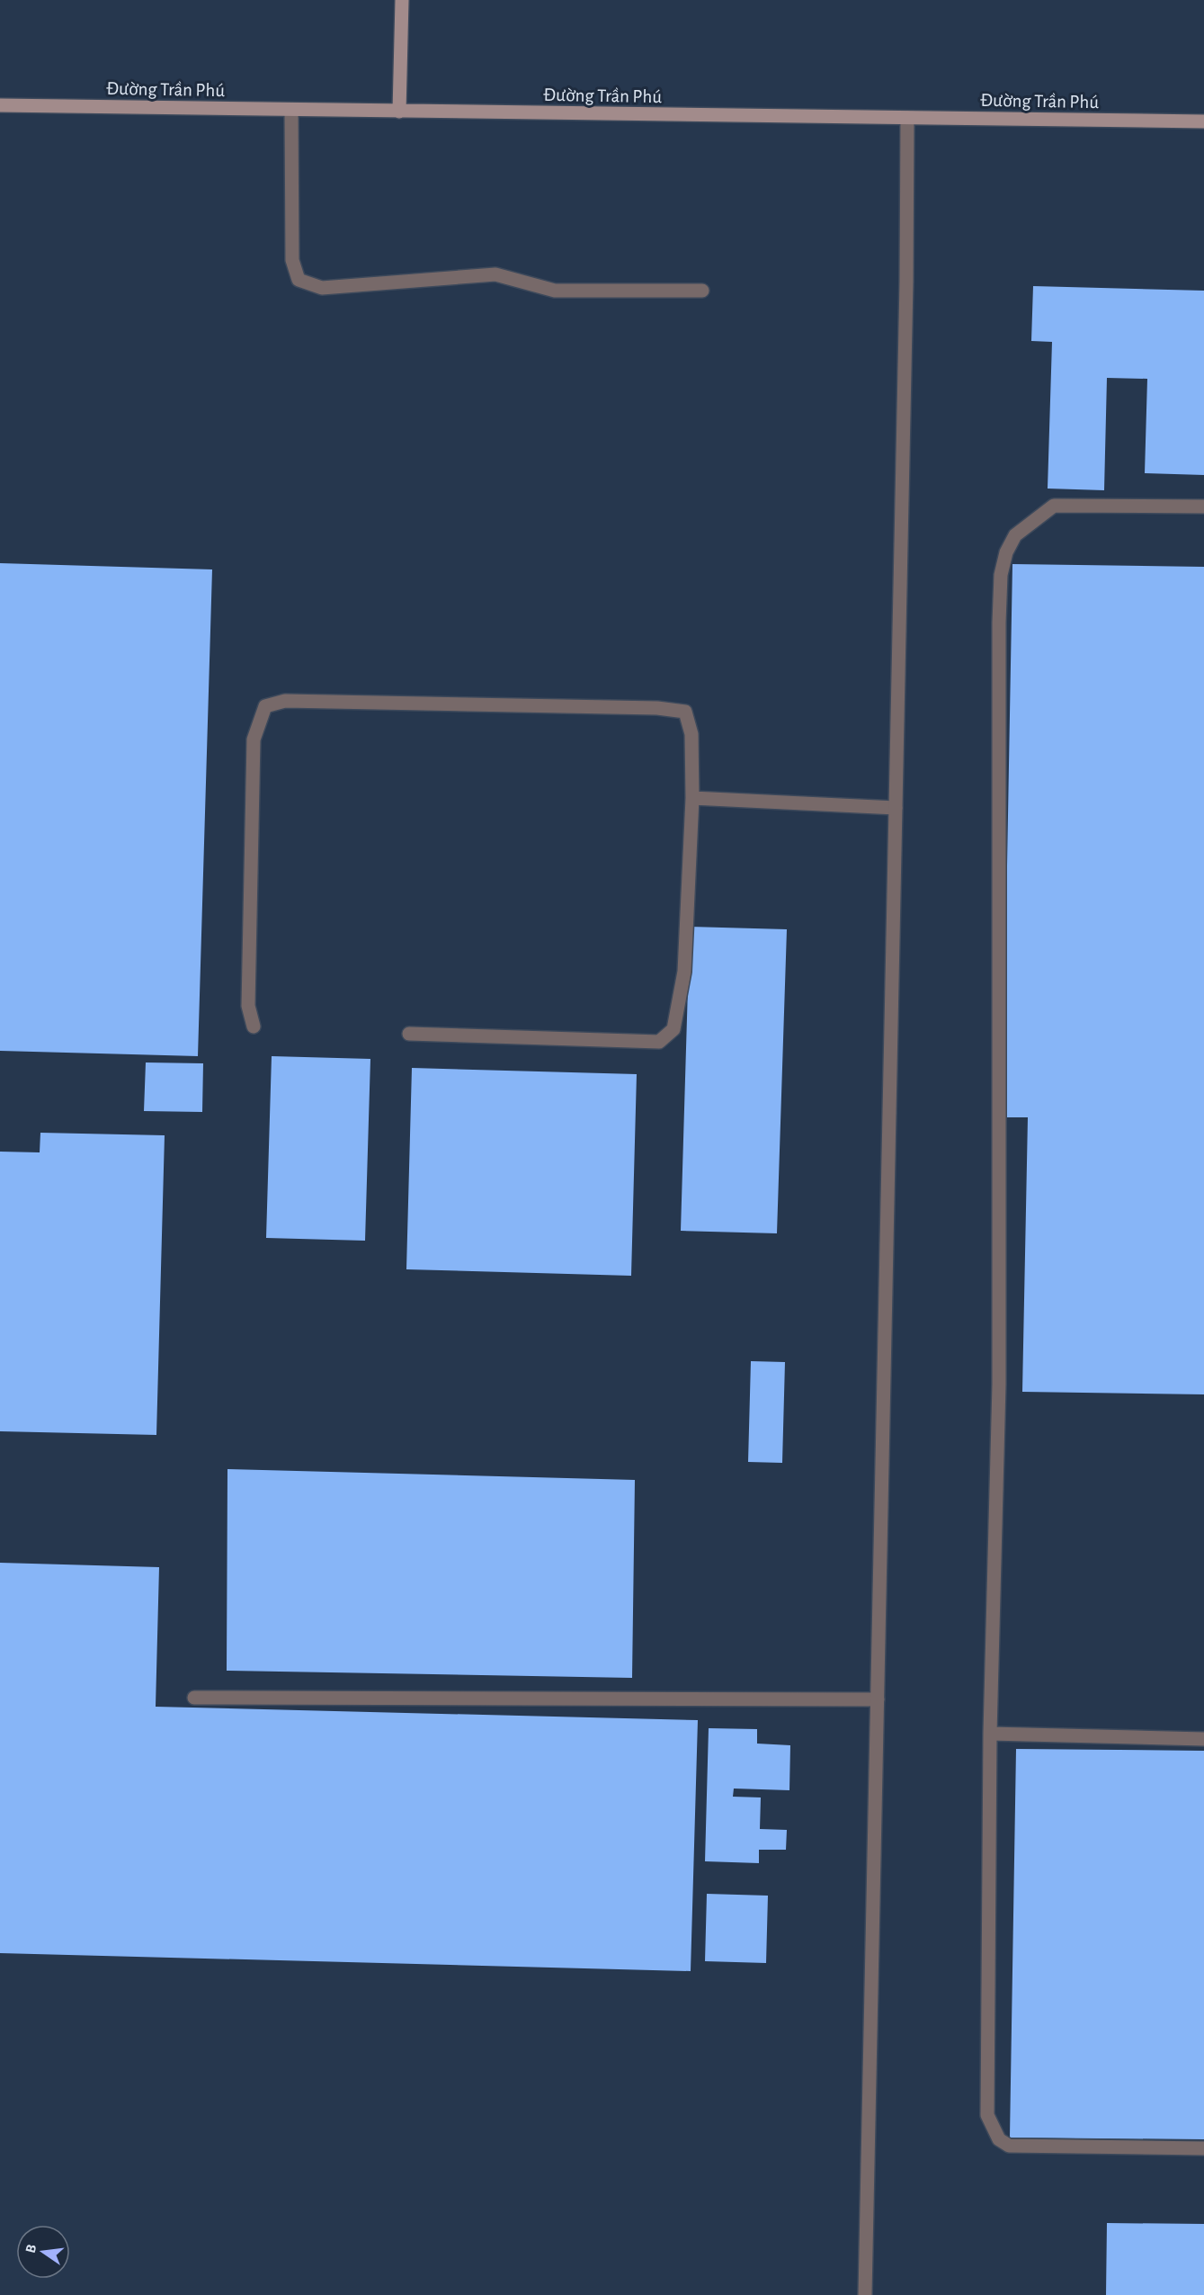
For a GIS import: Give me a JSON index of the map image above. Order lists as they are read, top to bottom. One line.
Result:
{"streets":{"main road":["Đường Trần Phú"]},"north":"left"}
